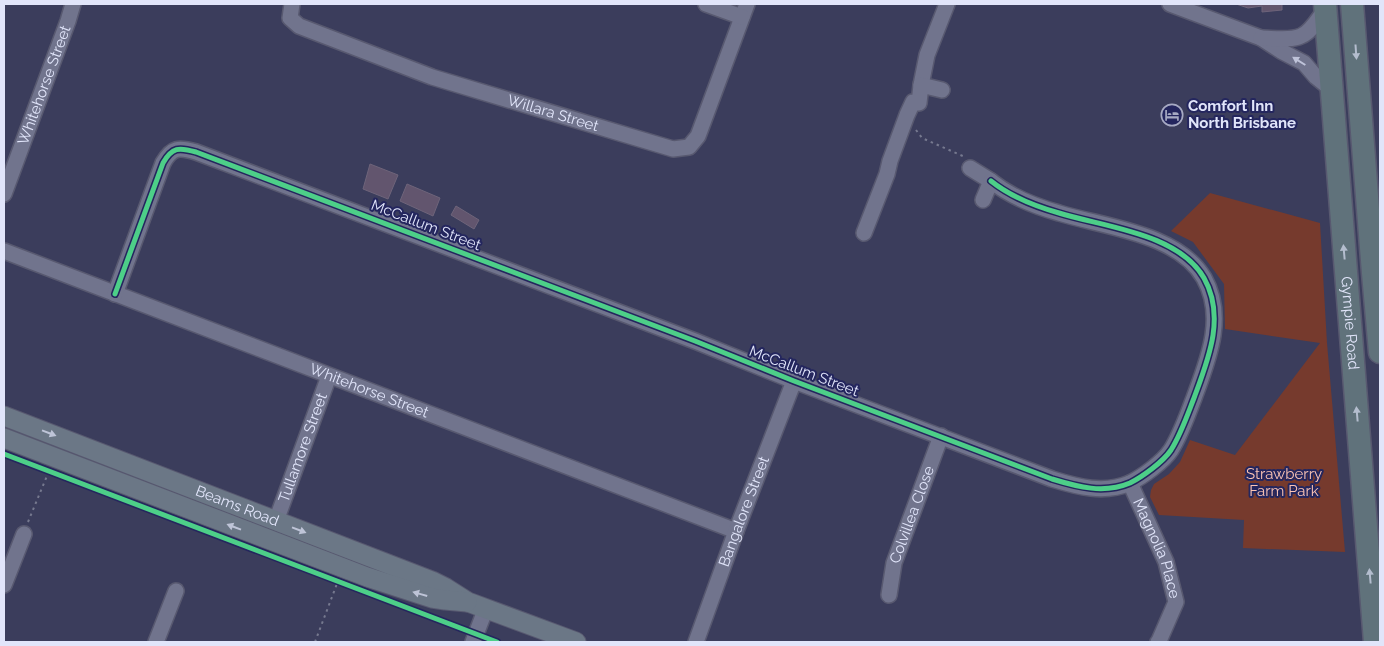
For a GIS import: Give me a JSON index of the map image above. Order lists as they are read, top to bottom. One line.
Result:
{"streets":{"highway":["Gympie Road"],"main road":["Beams Road"],"street":["Whitehorse Street","Willara Street","McCallum Street","Tullamore Street","Bangalore Street","Colvillea Close","Magnolia Place"]},"crossings":[["Whitehorse Street","McCallum Street"],["Whitehorse Street","Tullamore Street"],["Whitehorse Street","Bangalore Street"],["McCallum Street","Bangalore Street"],["McCallum Street","Colvillea Close"],["McCallum Street","Magnolia Place"],["Tullamore Street","Beams Road"]],"parks":["Strawberry Farm Park"],"places":{"hotel":["Comfort Inn North Brisbane"]}}
